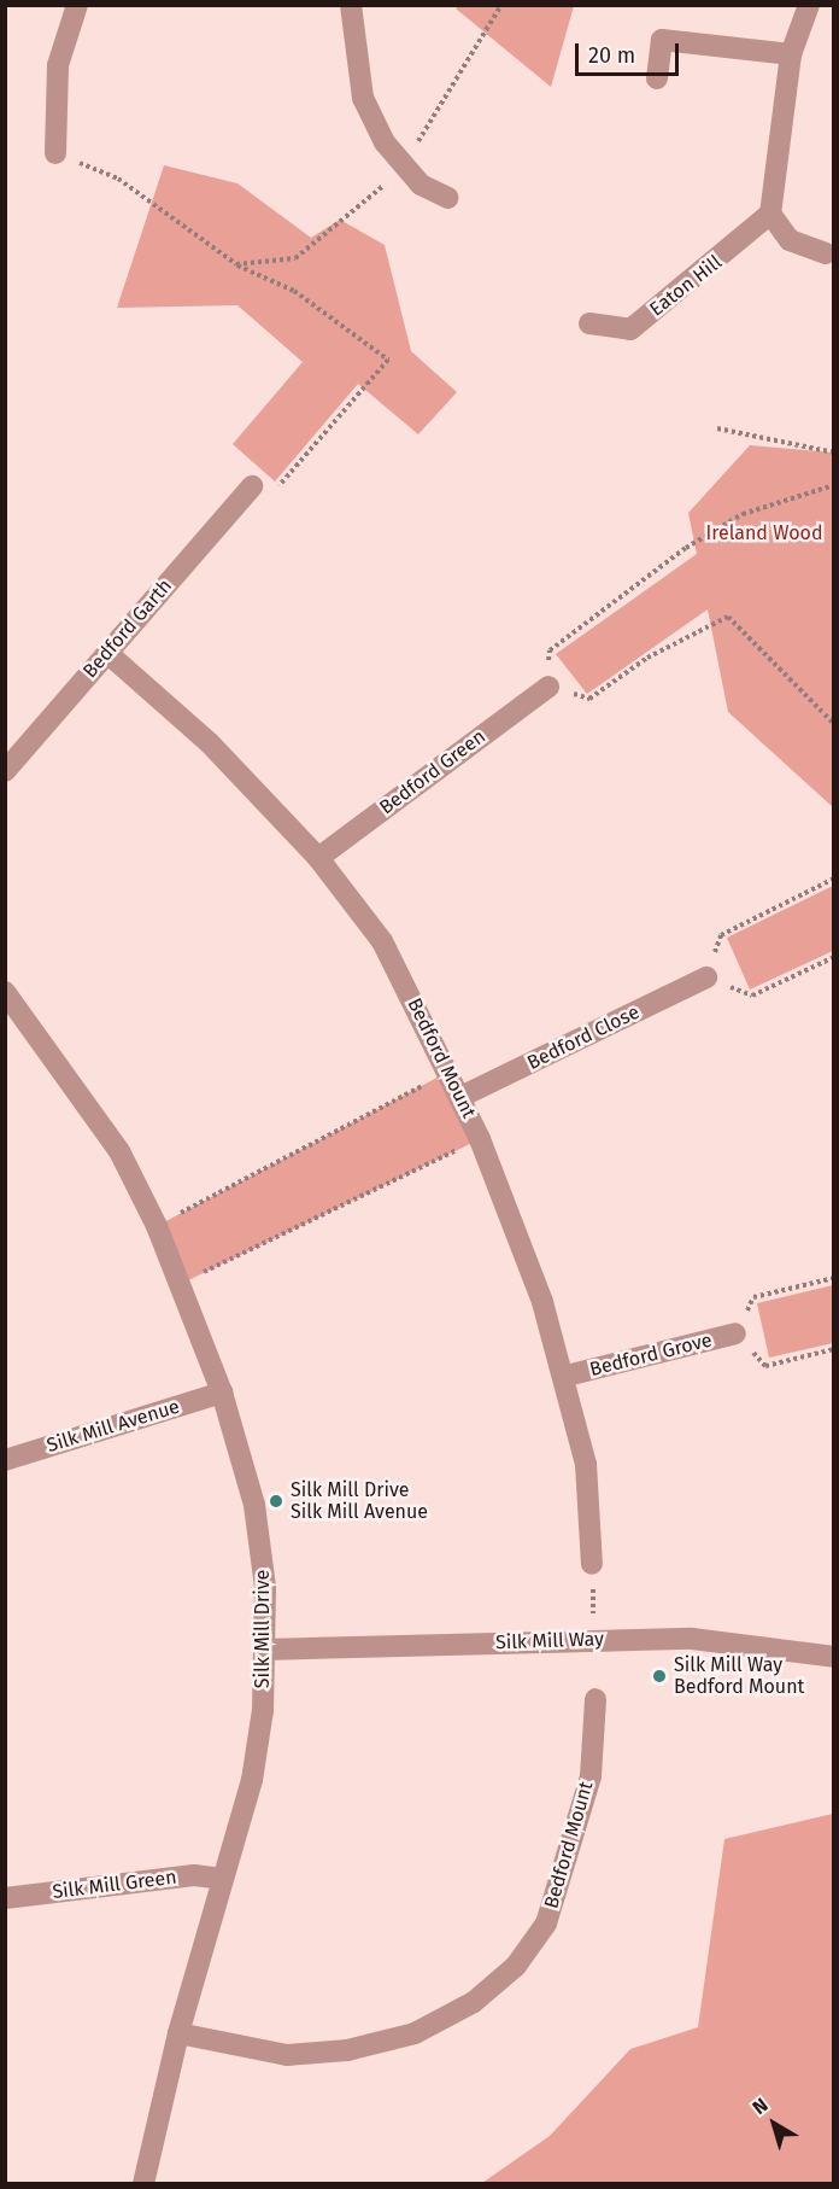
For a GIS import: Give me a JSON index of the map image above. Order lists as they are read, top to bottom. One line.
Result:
{"streets":{"street":["Eaton Hill","Bedford Garth","Bedford Green","Bedford Close","Bedford Mount","Bedford Grove","Silk Mill Avenue","Silk Mill Drive","Silk Mill Way","Silk Mill Green"]},"crossings":[["Bedford Garth","Bedford Mount"],["Bedford Green","Bedford Mount"],["Bedford Close","Bedford Mount"],["Bedford Mount","Bedford Grove"],["Bedford Mount","Silk Mill Drive"],["Silk Mill Avenue","Silk Mill Drive"],["Silk Mill Drive","Silk Mill Way"],["Silk Mill Drive","Silk Mill Green"]],"parks":["Ireland Wood"],"places":["Silk Mill Drive Silk Mill Avenue","Silk Mill Way Bedford Mount"],"scale_bar":"20 m","north":"top left"}
